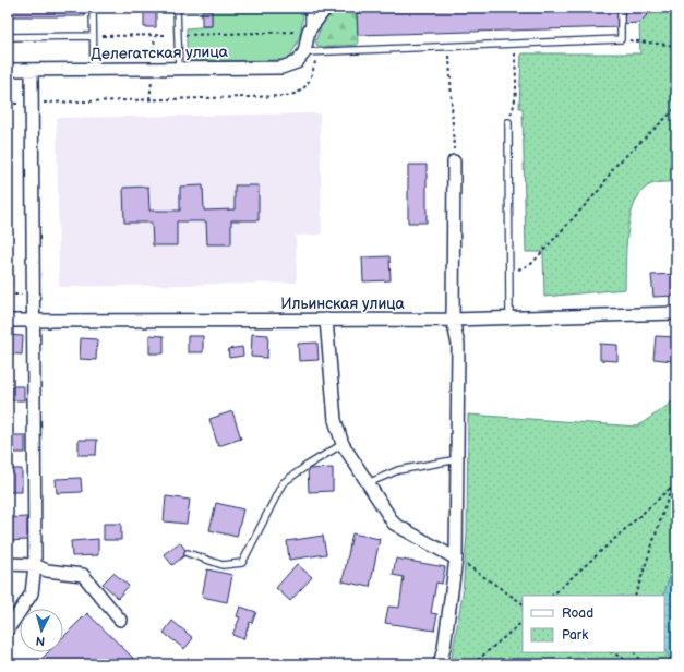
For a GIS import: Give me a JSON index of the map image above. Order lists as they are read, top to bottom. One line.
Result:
{"streets":{"street":["Делегатская улица","Ильинская улица"]},"legend":["Road","Park"],"north":"bottom"}
